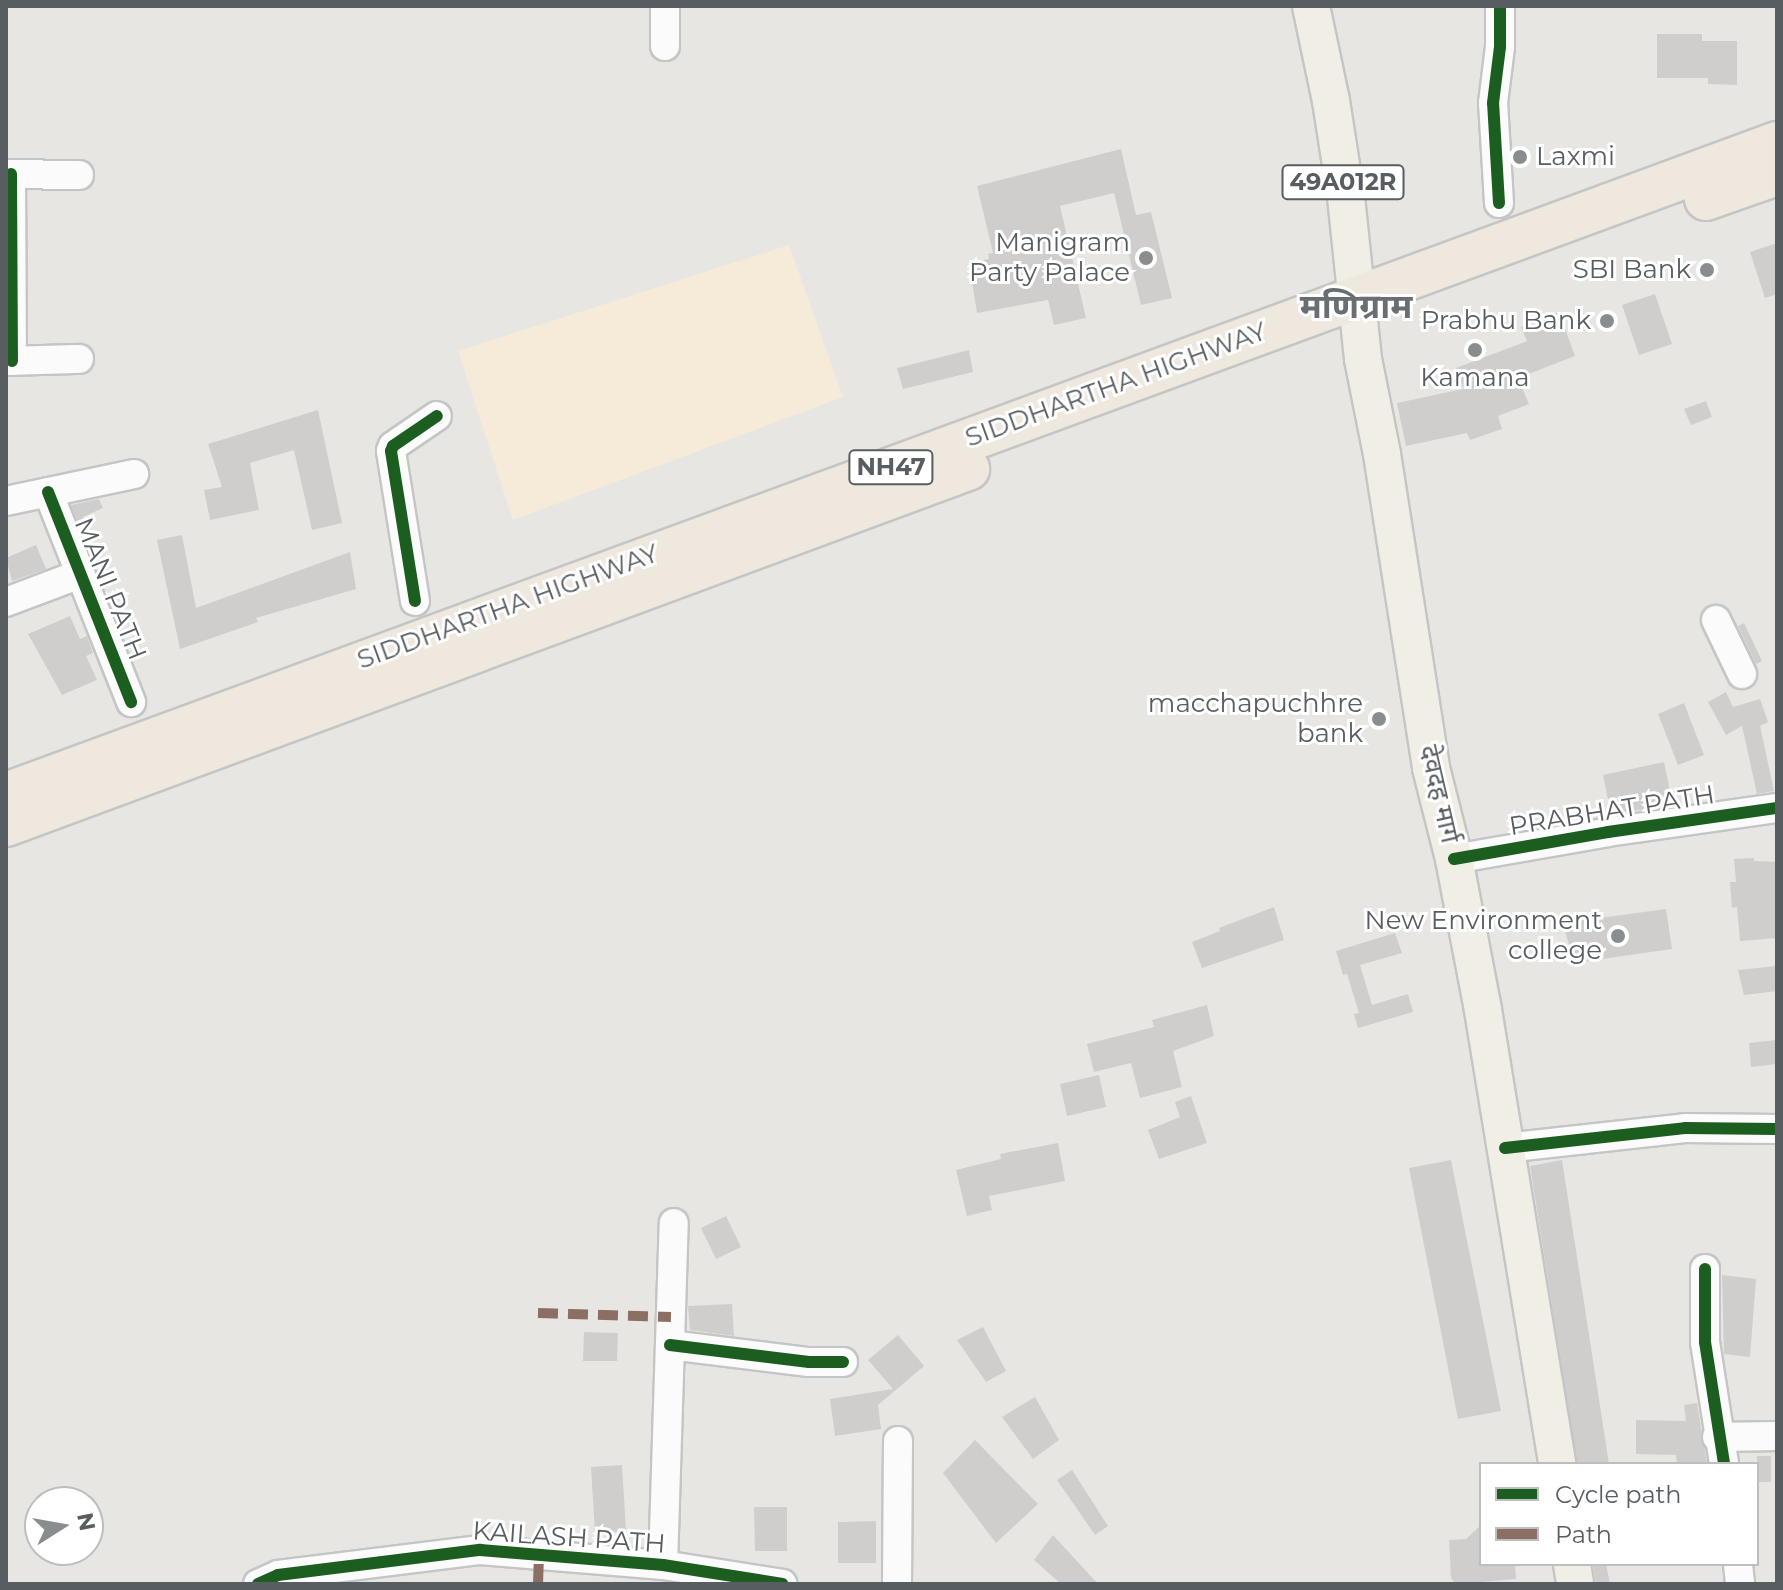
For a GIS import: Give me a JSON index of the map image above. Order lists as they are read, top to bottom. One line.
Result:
{"streets":{"highway":["SIDDHARTHA HIGHWAY","NH47"],"main road":["49A012R","देवदह मार्ग"],"street":["MANI PATH","PRABHAT PATH","KAILASH PATH"]},"crossings":[["49A012R","SIDDHARTHA HIGHWAY"],["49A012R","देवदह मार्ग"],["SIDDHARTHA HIGHWAY","देवदह मार्ग"],["देवदह मार्ग","PRABHAT PATH"]],"districts":["मणिग्राम"],"places":["Laxmi","Manigram Party Palace","SBI Bank","Prabhu Bank","Kamana","macchapuchhre bank","New Environment college"],"legend":["Cycle path","Path"],"north":"right"}
